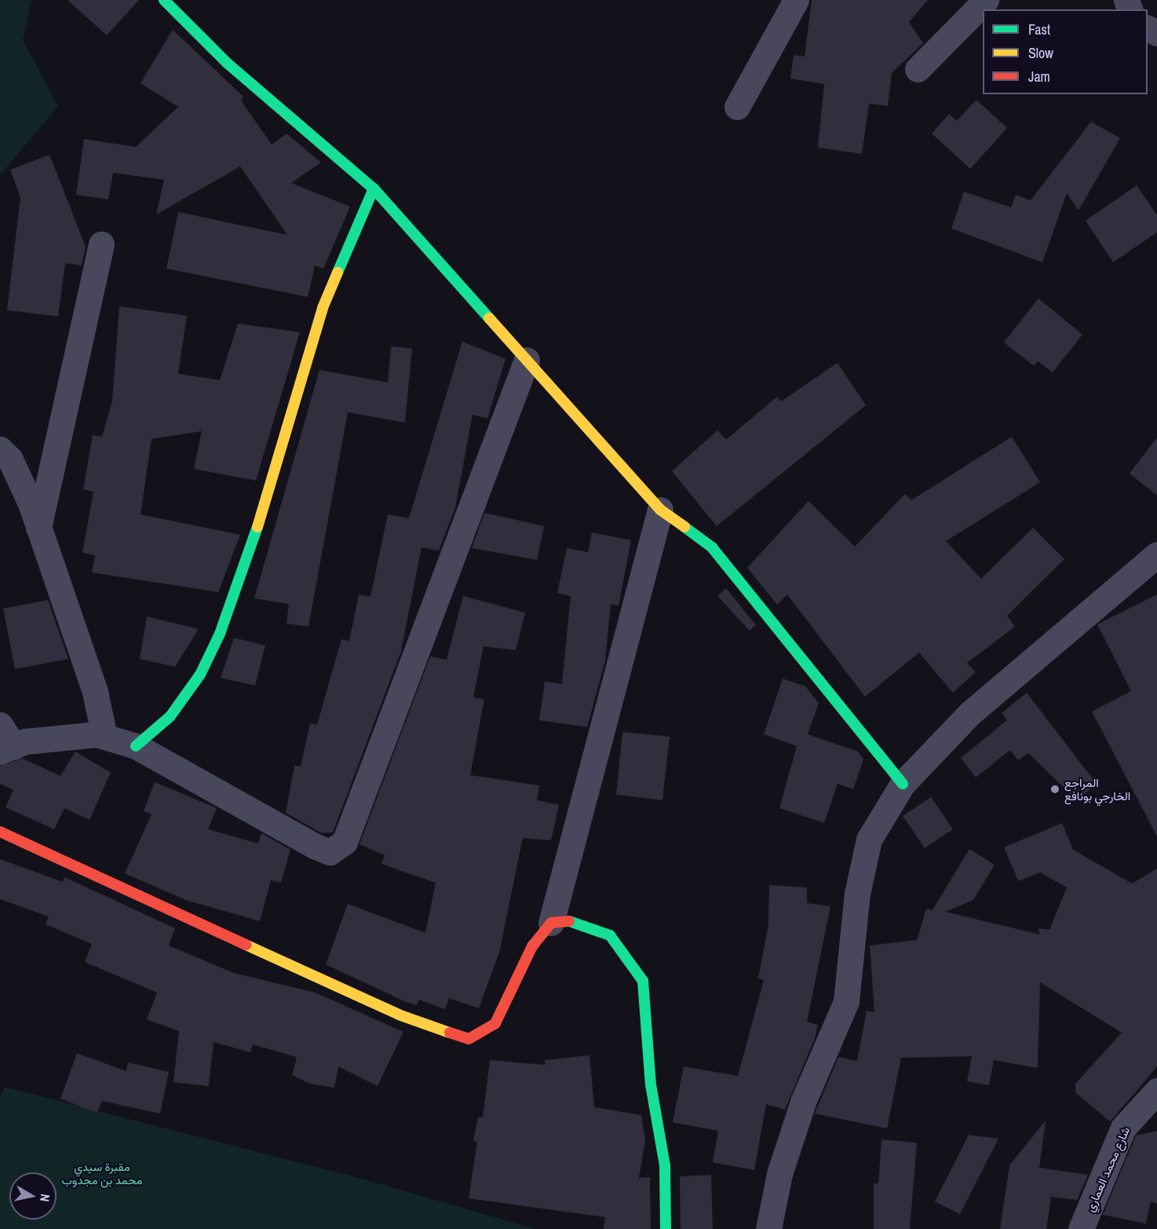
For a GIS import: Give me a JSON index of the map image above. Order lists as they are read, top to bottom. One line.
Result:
{"streets":{"street":["شارع محمد العماري"]},"parks":["مقبرة سيدي محمد بن مجدوب"],"places":["المراجع الخارجي بونافع"],"legend":["Fast","Slow","Jam"],"north":"right"}
